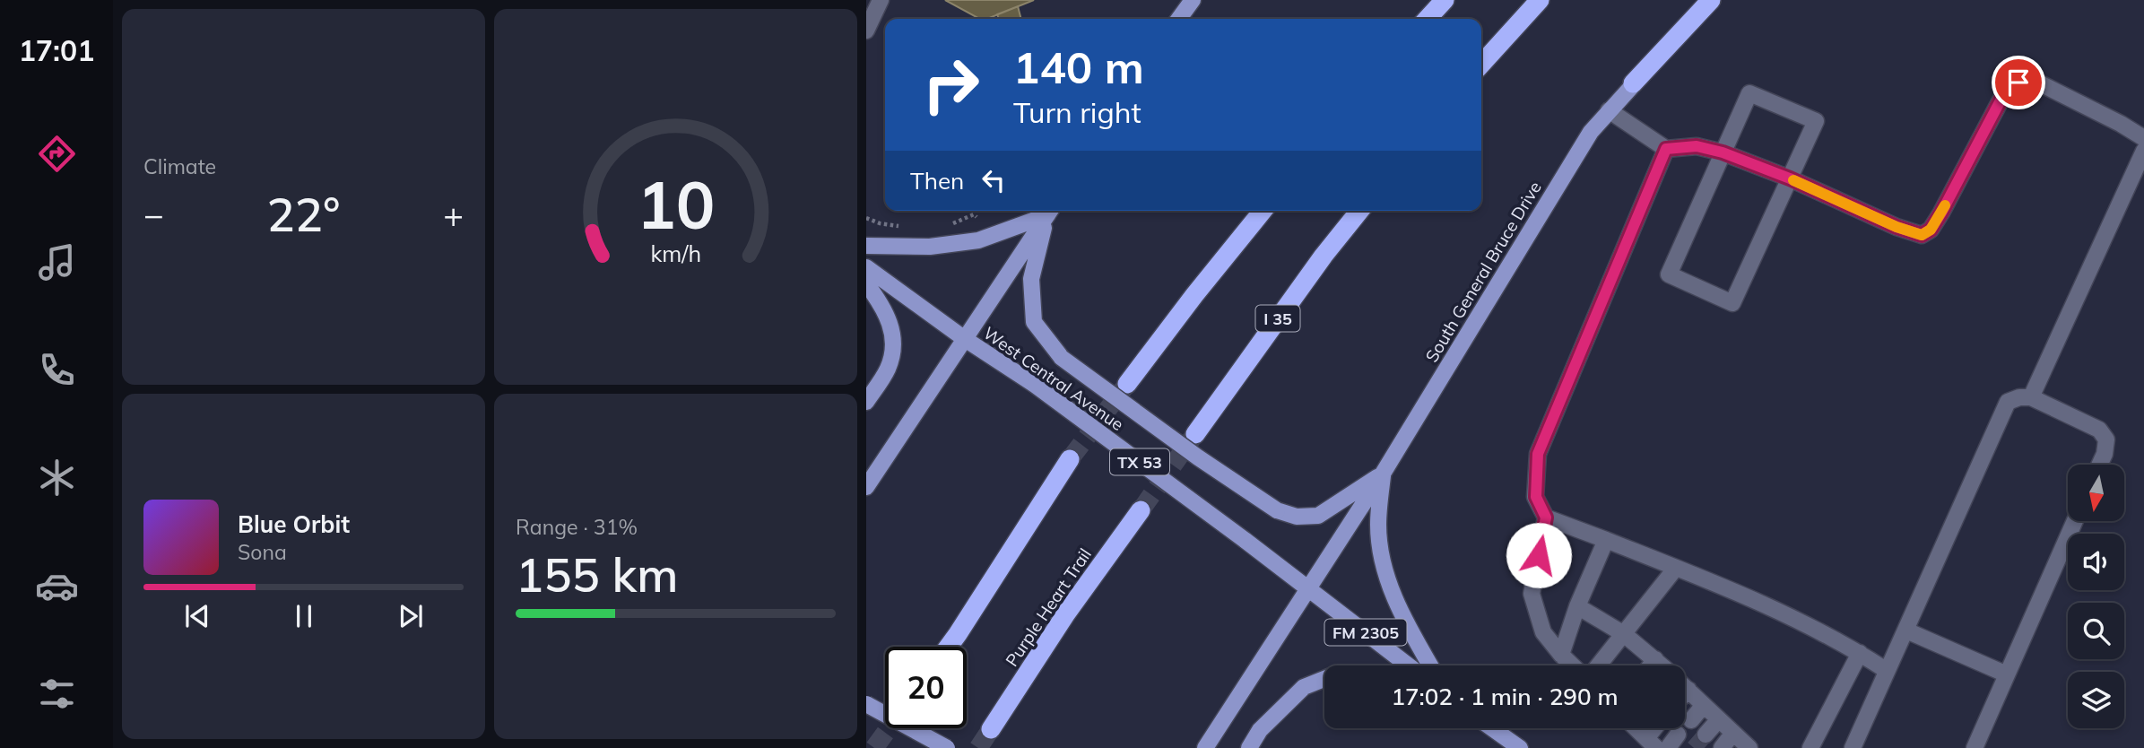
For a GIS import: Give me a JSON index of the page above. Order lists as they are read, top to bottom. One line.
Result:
{"streets":{"highway":["I 35","Purple Heart Trail"],"main road":["South General Bruce Drive","West Central Avenue","TX 53","FM 2305"]},"crossings":[["South General Bruce Drive","West Central Avenue"],["South General Bruce Drive","FM 2305"],["West Central Avenue","FM 2305"]],"north":"bottom","page":{"tabs":"17:01","tile":["Climate",["Range · 31%","155 km"]],"turn":["140 m","Turn right"],"then":"Then","heat":["−","22°","+"],"song":["Blue Orbit","Sona"],"limit":"20","trip":"17:02 · 1 min · 290 m","gauge":["10","km/h"]}}
